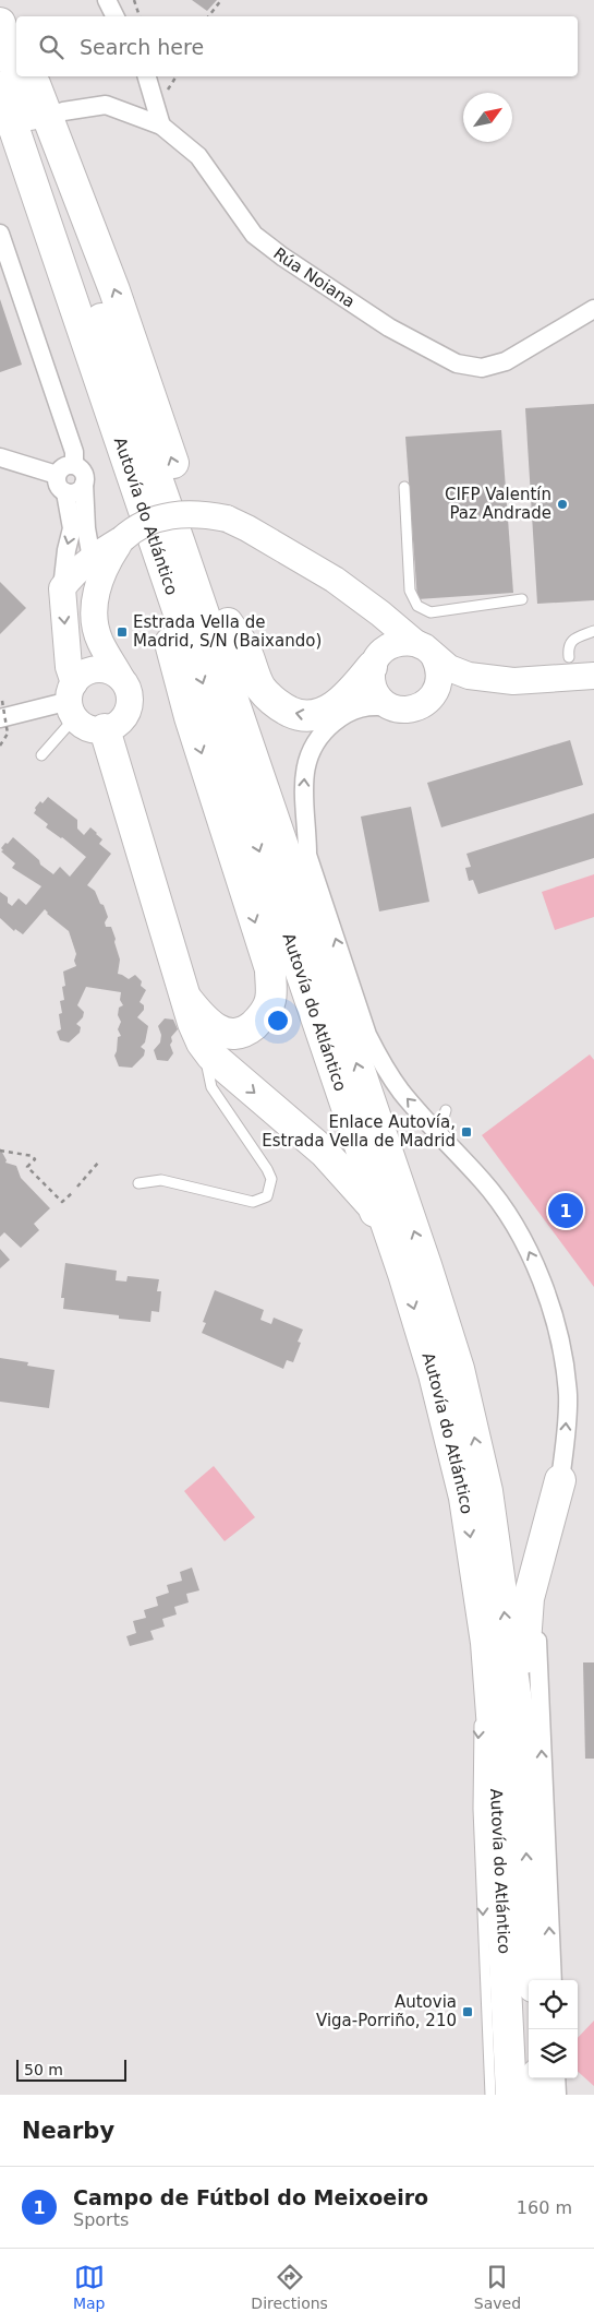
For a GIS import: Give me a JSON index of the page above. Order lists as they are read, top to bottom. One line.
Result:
{"streets":{"highway":["Autovía do Atlántico"],"street":["Rúa Noiana"]},"places":{"other":["CIFP Valentín Paz Andrade"],"transit":["Estrada Vella de Madrid, S/N (Baixando)","Enlace Autovía, Estrada Vella de Madrid","Autovia Viga-Porriño, 210"]},"scale_bar":"50 m","north":"top right","page":{"search":"Search here","pins":"1","scale":"50 m","heading":"Nearby","list":[{"mark":"1","name":"Campo de Fútbol do Meixoeiro","note":"Sports","value":"160 m"}],"nav":["Map","Directions","Saved"]}}
